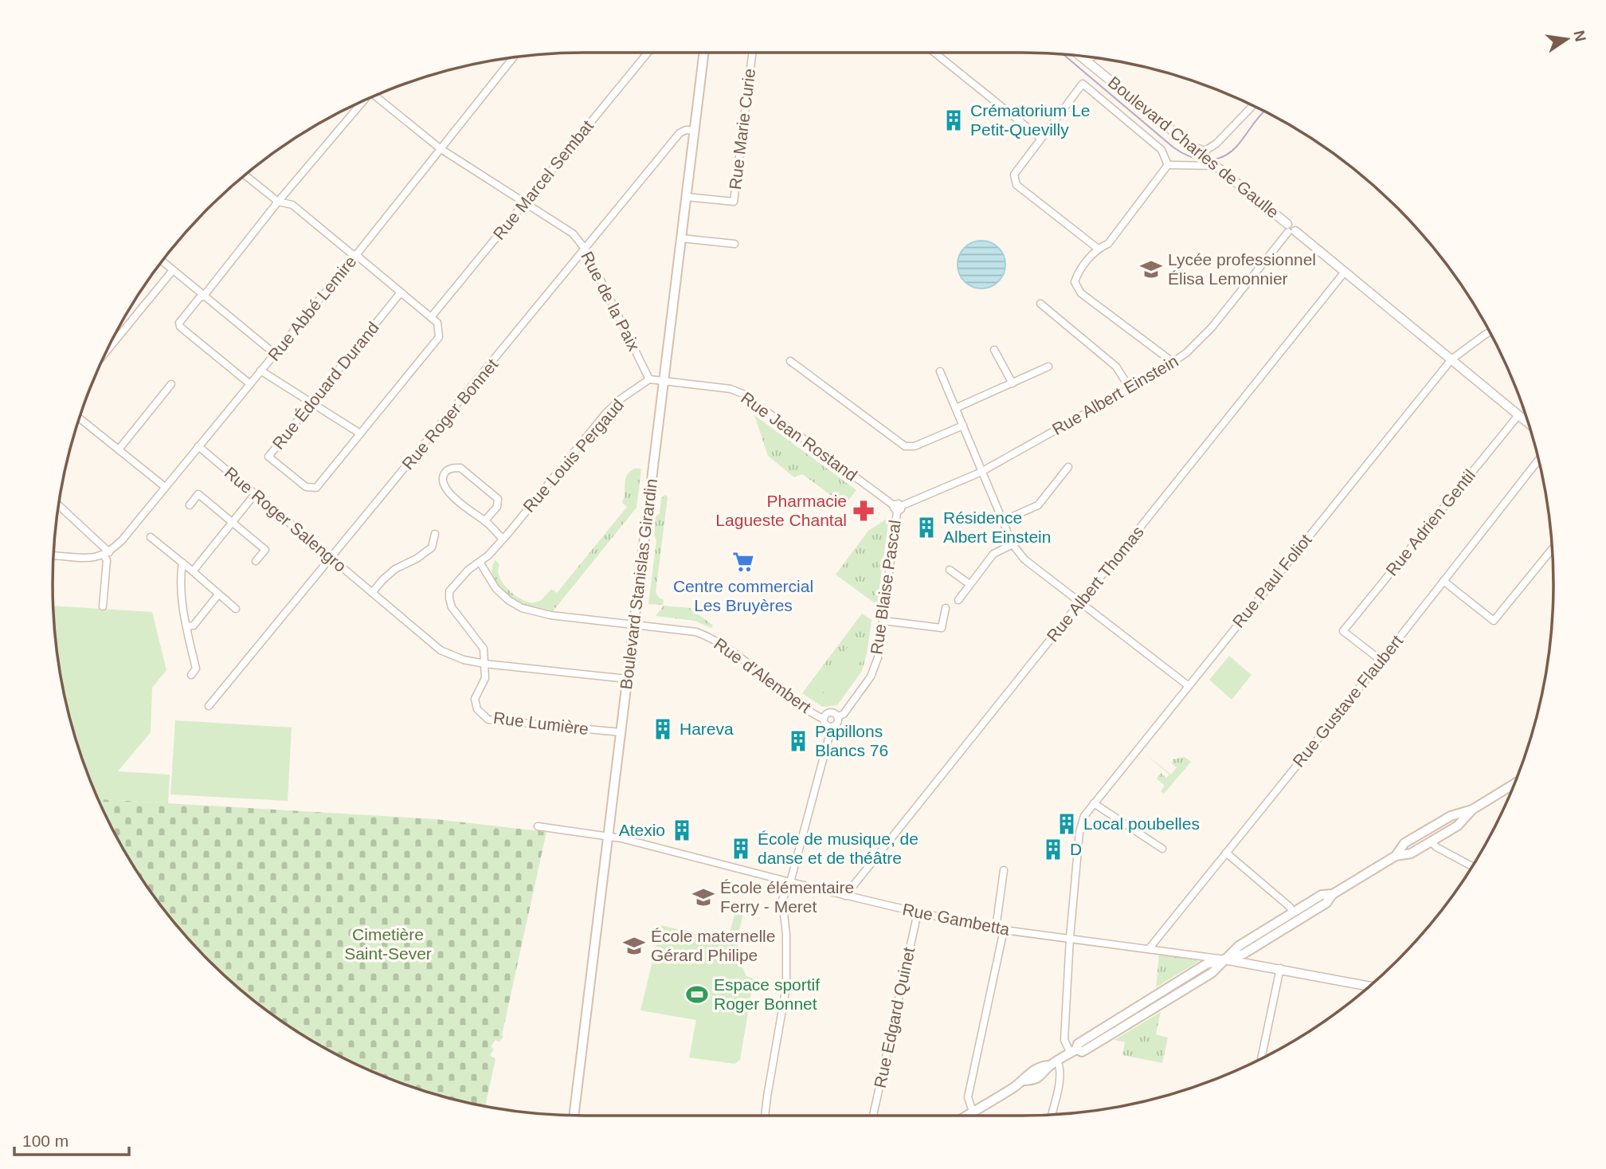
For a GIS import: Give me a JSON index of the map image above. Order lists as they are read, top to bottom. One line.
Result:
{"streets":{"main road":["Boulevard Stanislas Girardin"],"street":["Rue Marie Curie","Boulevard Charles de Gaulle","Rue Marcel Sembat","Rue de la Paix","Rue Abbé Lemire","Rue Édouard Durand","Rue Albert Einstein","Rue Roger Bonnet","Rue Jean Rostand","Rue Louis Pergaud","Rue Roger Salengro","Rue Adrien Gentil","Rue Paul Foliot","Rue Albert Thomas","Rue Blaise Pascal","Rue d'Alembert","Rue Gustave Flaubert","Rue Lumière","Rue Gambetta","Rue Edgard Quinet"]},"crossings":[["Rue Marie Curie","Boulevard Stanislas Girardin"],["Boulevard Charles de Gaulle","Rue Albert Einstein"],["Boulevard Charles de Gaulle","Rue Adrien Gentil"],["Boulevard Charles de Gaulle","Rue Paul Foliot"],["Boulevard Charles de Gaulle","Rue Albert Thomas"],["Rue Marcel Sembat","Rue de la Paix"],["Rue de la Paix","Rue Abbé Lemire"],["Rue de la Paix","Rue Roger Bonnet"],["Rue de la Paix","Rue Louis Pergaud"],["Rue Abbé Lemire","Rue Roger Salengro"],["Rue Albert Einstein","Rue Jean Rostand"],["Rue Albert Einstein","Rue Blaise Pascal"],["Rue Roger Bonnet","Rue Roger Salengro"],["Rue Roger Bonnet","Boulevard Stanislas Girardin"],["Rue Jean Rostand","Boulevard Stanislas Girardin"],["Rue Jean Rostand","Rue Blaise Pascal"],["Rue Louis Pergaud","Rue Roger Salengro"],["Rue Louis Pergaud","Rue d'Alembert"],["Rue Louis Pergaud","Rue Lumière"],["Rue Roger Salengro","Boulevard Stanislas Girardin"],["Rue Roger Salengro","Rue Lumière"],["Rue Adrien Gentil","Rue Gustave Flaubert"],["Rue Paul Foliot","Rue Gambetta"],["Boulevard Stanislas Girardin","Rue d'Alembert"],["Boulevard Stanislas Girardin","Rue Lumière"],["Boulevard Stanislas Girardin","Rue Gambetta"],["Rue Albert Thomas","Rue Gambetta"],["Rue Blaise Pascal","Rue d'Alembert"],["Rue Gustave Flaubert","Rue Gambetta"],["Rue Gambetta","Rue Edgard Quinet"]],"parks":["Cimetière Saint-Sever"],"places":{"building":["Crématorium Le Petit-Quevilly","Résidence Albert Einstein","Hareva","Papillons Blancs 76","Local poubelles","Atexio","École de musique, de danse et de théâtre","D"],"school or university":["Lycée professionnel Élisa Lemonnier","École élémentaire Ferry - Meret","École maternelle Gérard Philipe"],"pharmacy":["Pharmacie Lagueste Chantal"],"supermarket":["Centre commercial Les Bruyères"],"sports":["Espace sportif Roger Bonnet"]},"scale_bar":"100 m","north":"right"}
